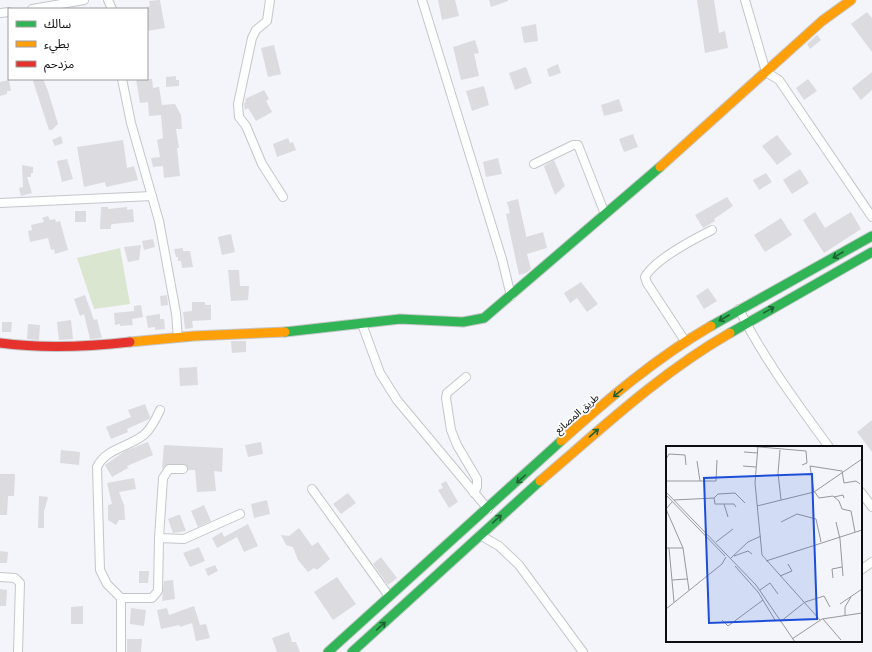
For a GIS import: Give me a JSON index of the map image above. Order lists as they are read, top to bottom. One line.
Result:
{"streets":{"main road":["طريق المصانع"]},"legend":["سالك","بطيء","مزدحم"]}
